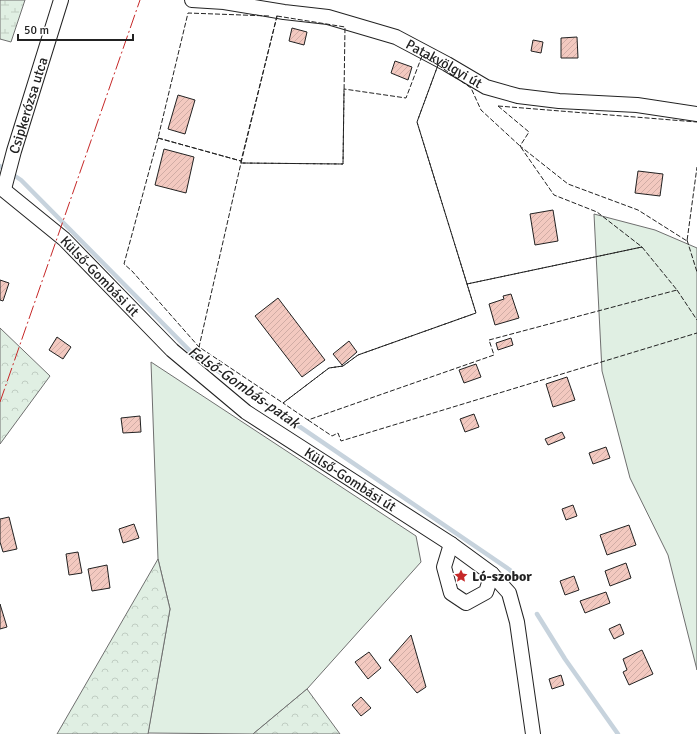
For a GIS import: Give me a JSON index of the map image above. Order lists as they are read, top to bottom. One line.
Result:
{"streets":{"street":["Patakvölgyi út","Csipkerózsa utca","Külső-Gombási út"]},"crossings":[["Csipkerózsa utca","Külső-Gombási út"]],"water":["Felső-Gombás-patak"],"places":{"place":["Ló-szobor"]},"scale_bar":"50 m"}
